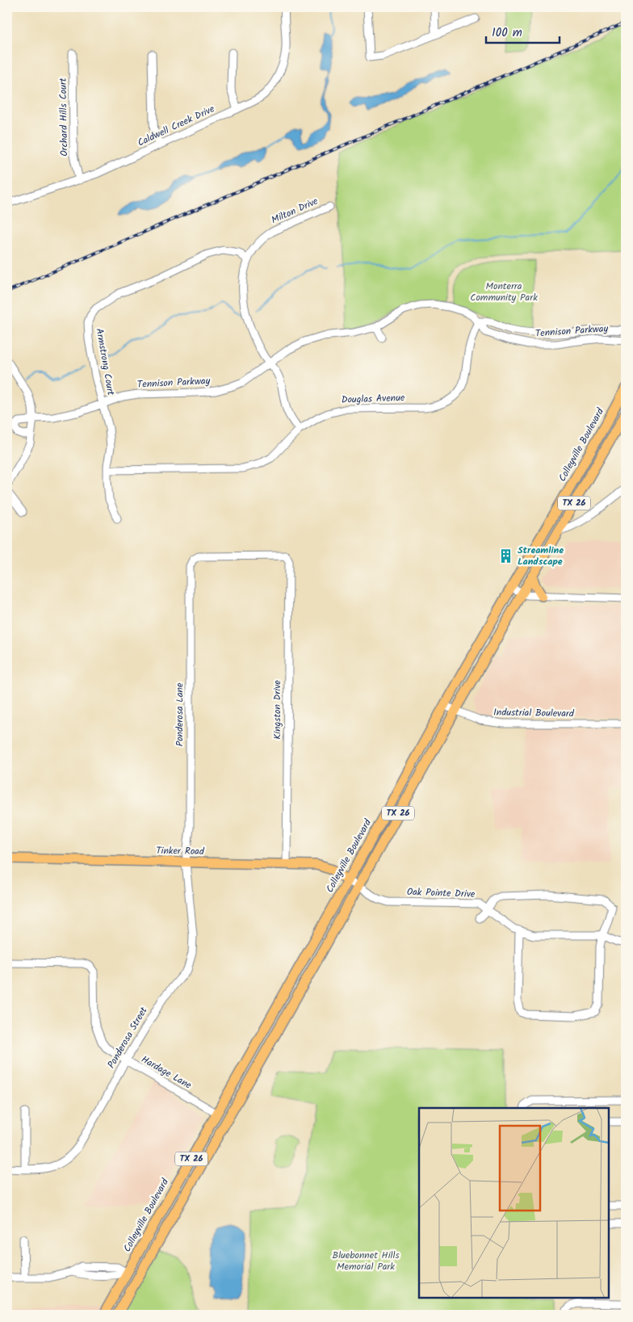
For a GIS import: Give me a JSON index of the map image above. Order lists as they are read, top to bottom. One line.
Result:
{"streets":{"main road":["Colleyville Boulevard","TX 26","Tinker Road"],"street":["Orchard Hills Court","Caldwell Creek Drive","Milton Drive","Tennison Parkway","Armstrong Court","Douglas Avenue","Kingston Drive","Industrial Boulevard","Ponderosa Lane","Oak Pointe Drive","Ponderosa Street","Hardage Lane"]},"crossings":[["Orchard Hills Court","Caldwell Creek Drive"],["Milton Drive","Tennison Parkway"],["Milton Drive","Armstrong Court"],["Milton Drive","Douglas Avenue"],["Tennison Parkway","Armstrong Court"],["Tennison Parkway","Douglas Avenue"],["Armstrong Court","Douglas Avenue"],["Colleyville Boulevard","Industrial Boulevard"],["Colleyville Boulevard","Tinker Road"],["Colleyville Boulevard","Oak Pointe Drive"],["Colleyville Boulevard","Hardage Lane"],["TX 26","Industrial Boulevard"],["TX 26","Oak Pointe Drive"],["Kingston Drive","Ponderosa Lane"],["Kingston Drive","Tinker Road"],["Ponderosa Lane","Tinker Road"],["Ponderosa Lane","Ponderosa Street"],["Tinker Road","Oak Pointe Drive"],["Tinker Road","Ponderosa Street"],["Ponderosa Street","Hardage Lane"]],"parks":["Monterra Community Park","Bluebonnet Hills Memorial Park"],"places":{"building":["Streamline Landscape"]},"scale_bar":"100 m"}
